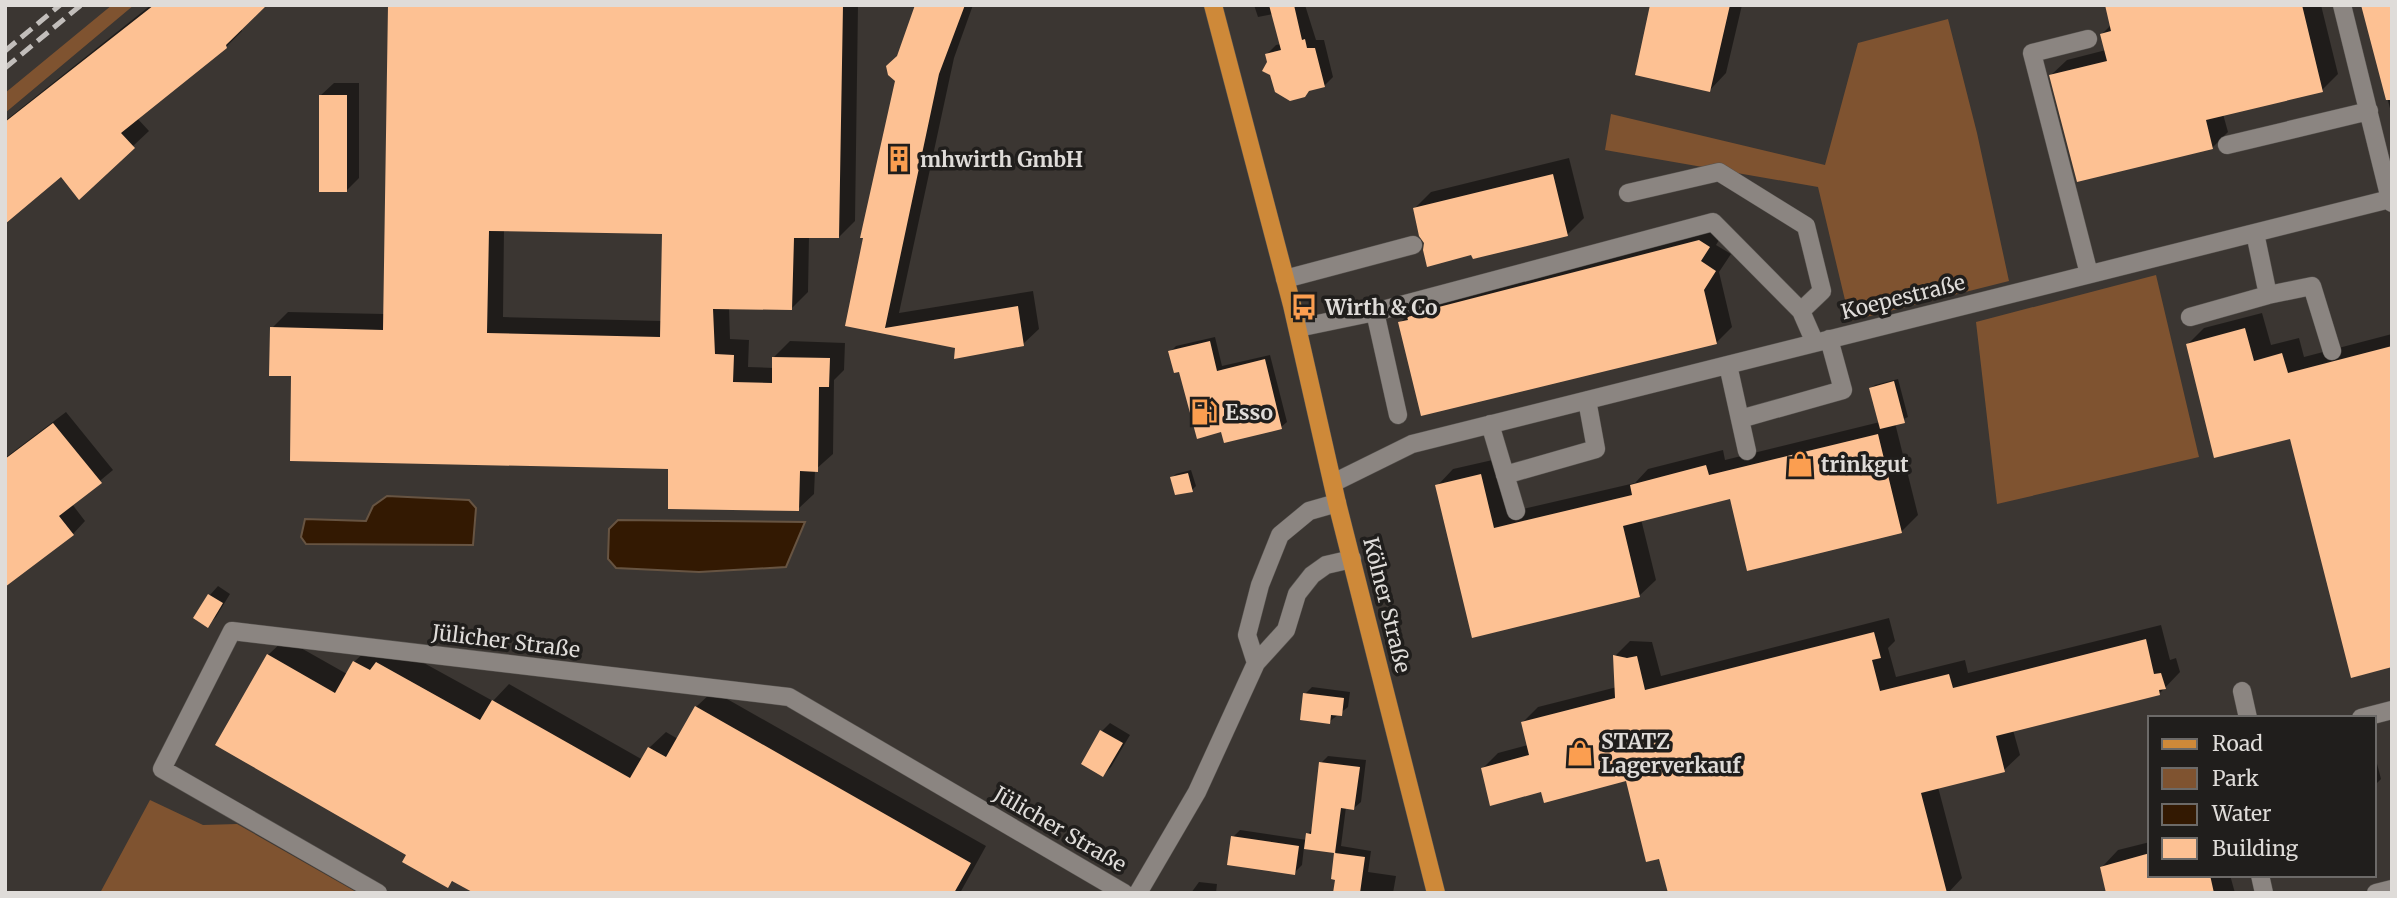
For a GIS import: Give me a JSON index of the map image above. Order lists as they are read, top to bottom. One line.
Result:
{"streets":{"main road":["Kölner Straße"],"street":["Koepestraße","Jülicher Straße"]},"crossings":[["Koepestraße","Kölner Straße"],["Kölner Straße","Jülicher Straße"]],"places":{"building":["mhwirth GmbH"],"bus stop":["Wirth & Co"],"fuel station":["Esso"],"shop":["trinkgut","STATZ Lagerverkauf"]},"legend":["Road","Park","Water","Building"]}
